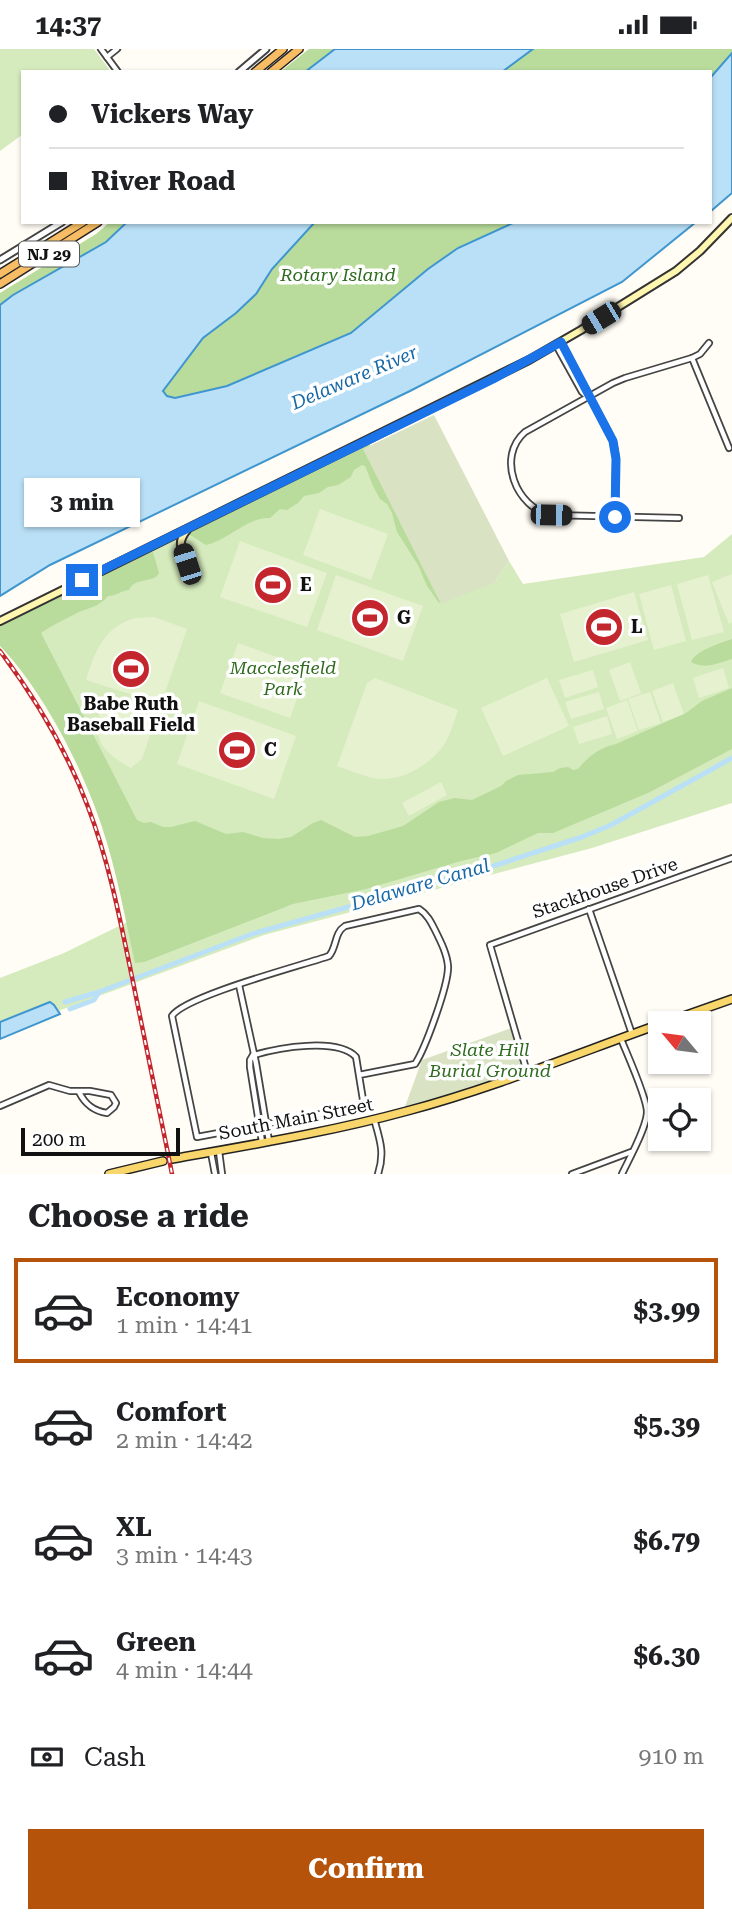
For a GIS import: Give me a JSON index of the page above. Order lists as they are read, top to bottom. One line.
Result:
{"streets":{"highway":["NJ 29"],"main road":["South Main Street"],"street":["Stackhouse Drive"]},"crossings":[["Stackhouse Drive","South Main Street"]],"water":["Delaware River","Delaware Canal"],"parks":["Rotary Island","Macclesfield Park","Slate Hill Burial Ground"],"places":{"sports":["E","G","L","Babe Ruth Baseball Field","C"]},"scale_bar":"200 m","north":"top left","page":{"status":"14:37","banner":["Vickers Way","River Road"],"bubble":"3 min","scale":"200 m","heading":"Choose a ride","list":[{"name":"Economy","note":"1 min · 14:41","value":"$3.99"},{"name":"Comfort","note":"2 min · 14:42","value":"$5.39"},{"name":"XL","note":"3 min · 14:43","value":"$6.79"},{"name":"Green","note":"4 min · 14:44","value":"$6.30"}],"pay":["Cash","910 m"],"buttons":"Confirm"}}
